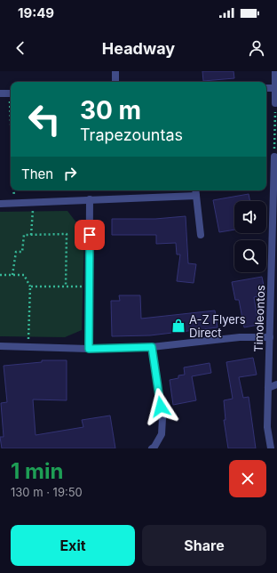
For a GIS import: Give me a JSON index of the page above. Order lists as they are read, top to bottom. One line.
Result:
{"streets":{"street":["Timoleontos"]},"places":{"shop":["A-Z Flyers Direct"]},"page":{"status":"19:49","header":"Headway","turn":["30 m","Trapezountas"],"then":"Then","heading":["1 min","130 m · 19:50"],"buttons":["Exit","Share"]}}
